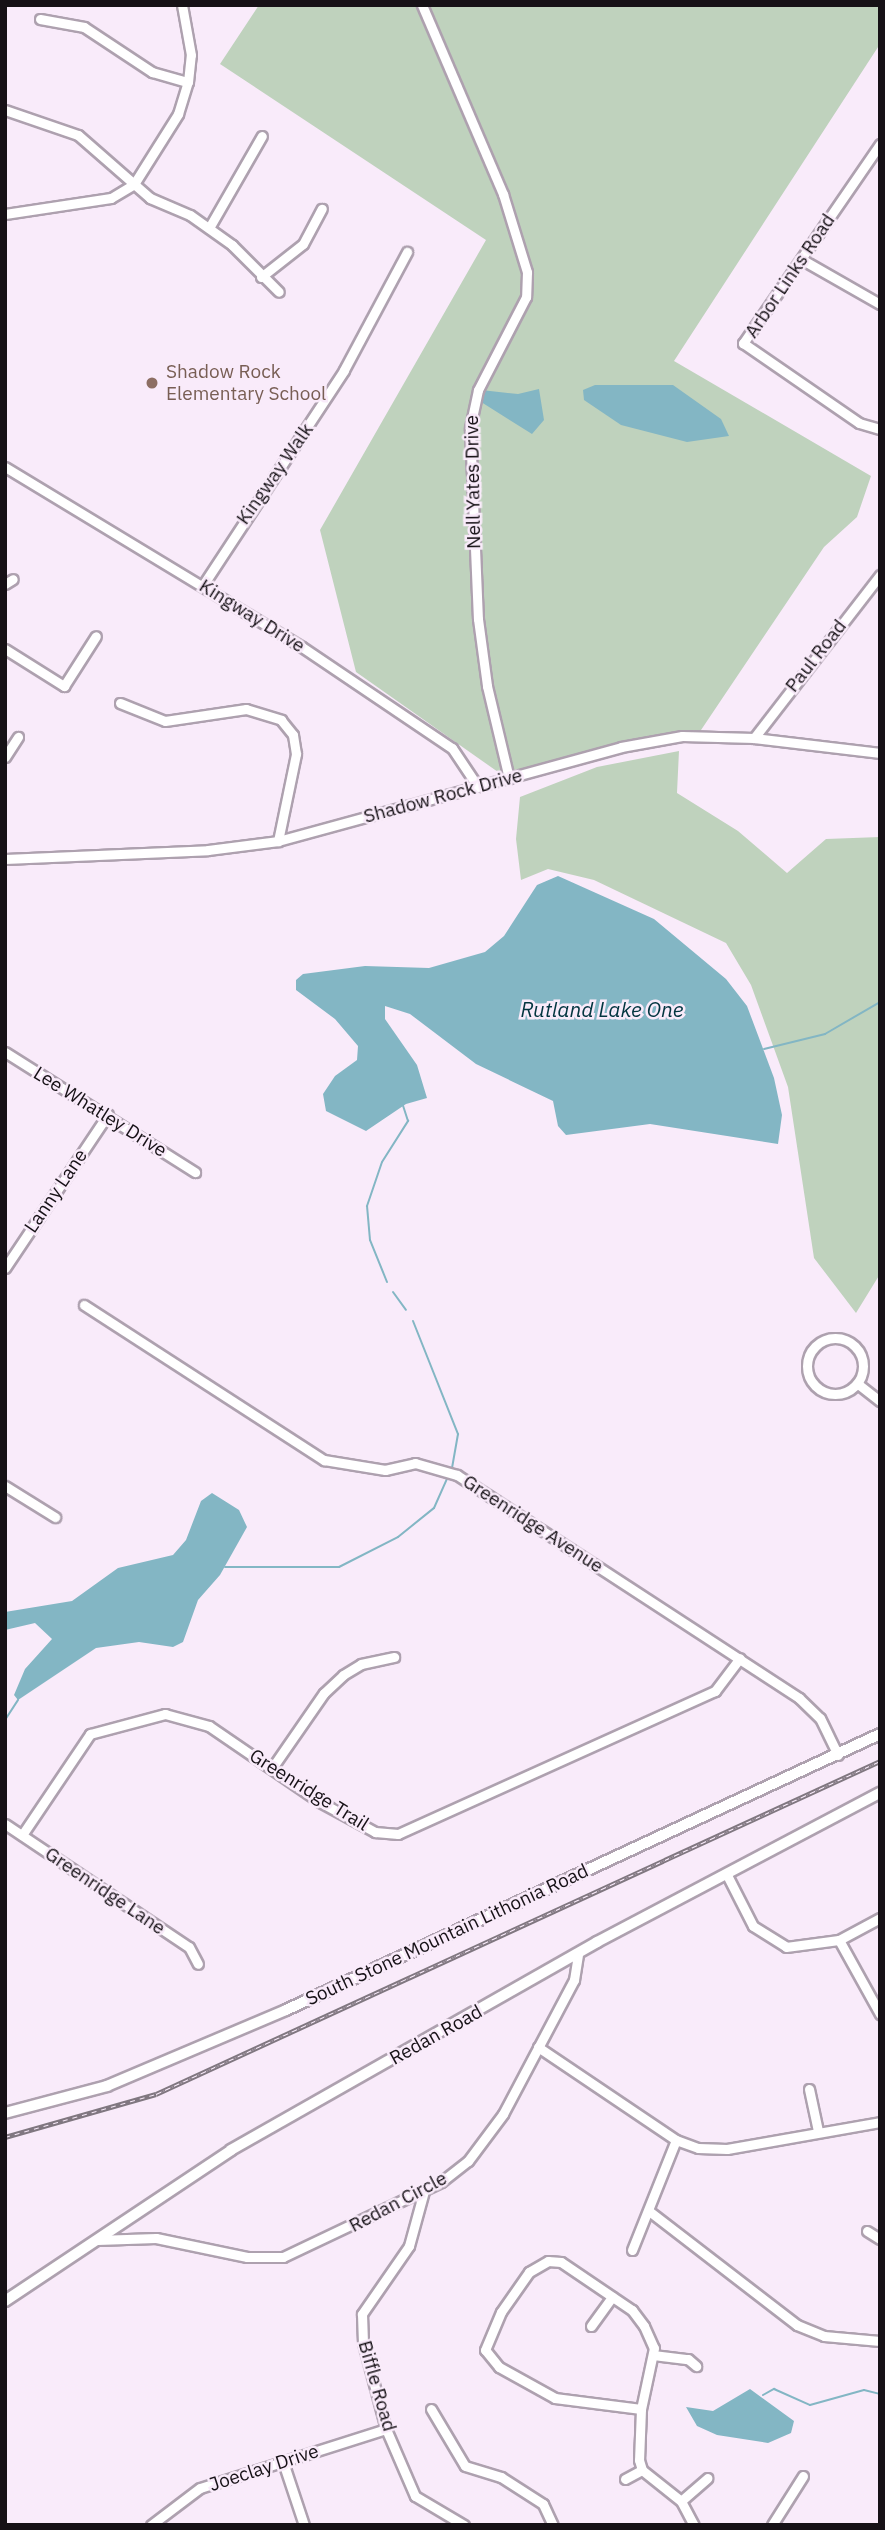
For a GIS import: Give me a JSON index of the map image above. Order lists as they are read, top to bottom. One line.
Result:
{"streets":{"main road":["South Stone Mountain Lithonia Road","Redan Road"],"street":["Arbor Links Road","Kingway Walk","Nell Yates Drive","Kingway Drive","Paul Road","Shadow Rock Drive","Lee Whatley Drive","Lanny Lane","Greenridge Avenue","Greenridge Trail","Greenridge Lane","Redan Circle","Biffle Road","Joeclay Drive"]},"crossings":[["Kingway Walk","Kingway Drive"],["Nell Yates Drive","Shadow Rock Drive"],["Kingway Drive","Shadow Rock Drive"],["Paul Road","Shadow Rock Drive"],["Lee Whatley Drive","Lanny Lane"],["Greenridge Avenue","Greenridge Trail"],["Greenridge Avenue","South Stone Mountain Lithonia Road"],["Greenridge Trail","Greenridge Lane"],["Redan Road","Redan Circle"],["Redan Circle","Biffle Road"],["Biffle Road","Joeclay Drive"]],"water":["Rutland Lake One"],"places":["Shadow Rock Elementary School"]}
